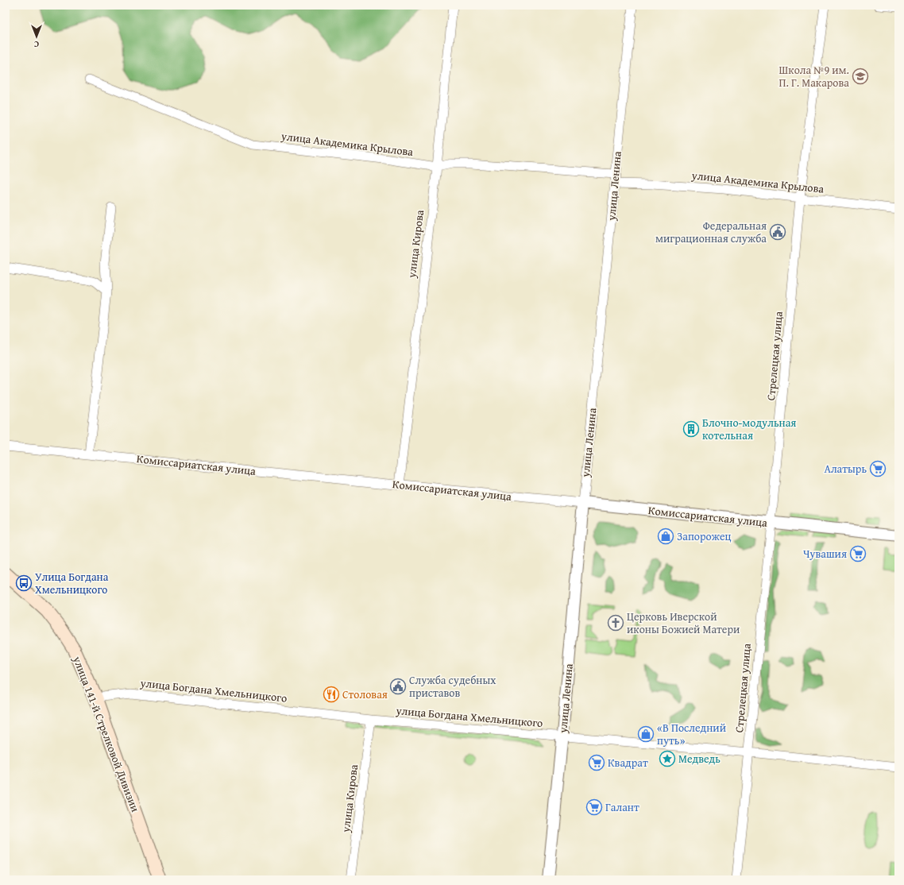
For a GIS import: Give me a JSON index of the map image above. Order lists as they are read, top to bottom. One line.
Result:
{"streets":{"main road":["улица 141-й Стрелковой Дивизии"],"street":["улица Академика Крылова","улица Ленина","улица Кирова","Стрелецкая улица","Комиссариатская улица","улица Богдана Хмельницкого"]},"crossings":[["улица Академика Крылова","улица Ленина"],["улица Академика Крылова","улица Кирова"],["улица Академика Крылова","Стрелецкая улица"],["улица Ленина","Комиссариатская улица"],["улица Ленина","улица Богдана Хмельницкого"],["улица Кирова","Комиссариатская улица"],["улица Кирова","улица Богдана Хмельницкого"],["Стрелецкая улица","Комиссариатская улица"],["Стрелецкая улица","улица Богдана Хмельницкого"],["улица Богдана Хмельницкого","улица 141-й Стрелковой Дивизии"]],"places":{"school or university":["Школа №9 им. П. Г. Макарова"],"public building":["Федеральная миграционная служба","Служба судебных приставов"],"building":["Блочно-модульная котельная"],"supermarket":["Алатырь","Чувашия","Квадрат","Галант"],"shop":["Запорожец","«В Последний путь»"],"bus stop":["Улица Богдана Хмельницкого"],"church":["Церковь Иверской иконы Божией Матери"],"restaurant":["Столовая"],"place":["Медведь"]},"north":"bottom"}
